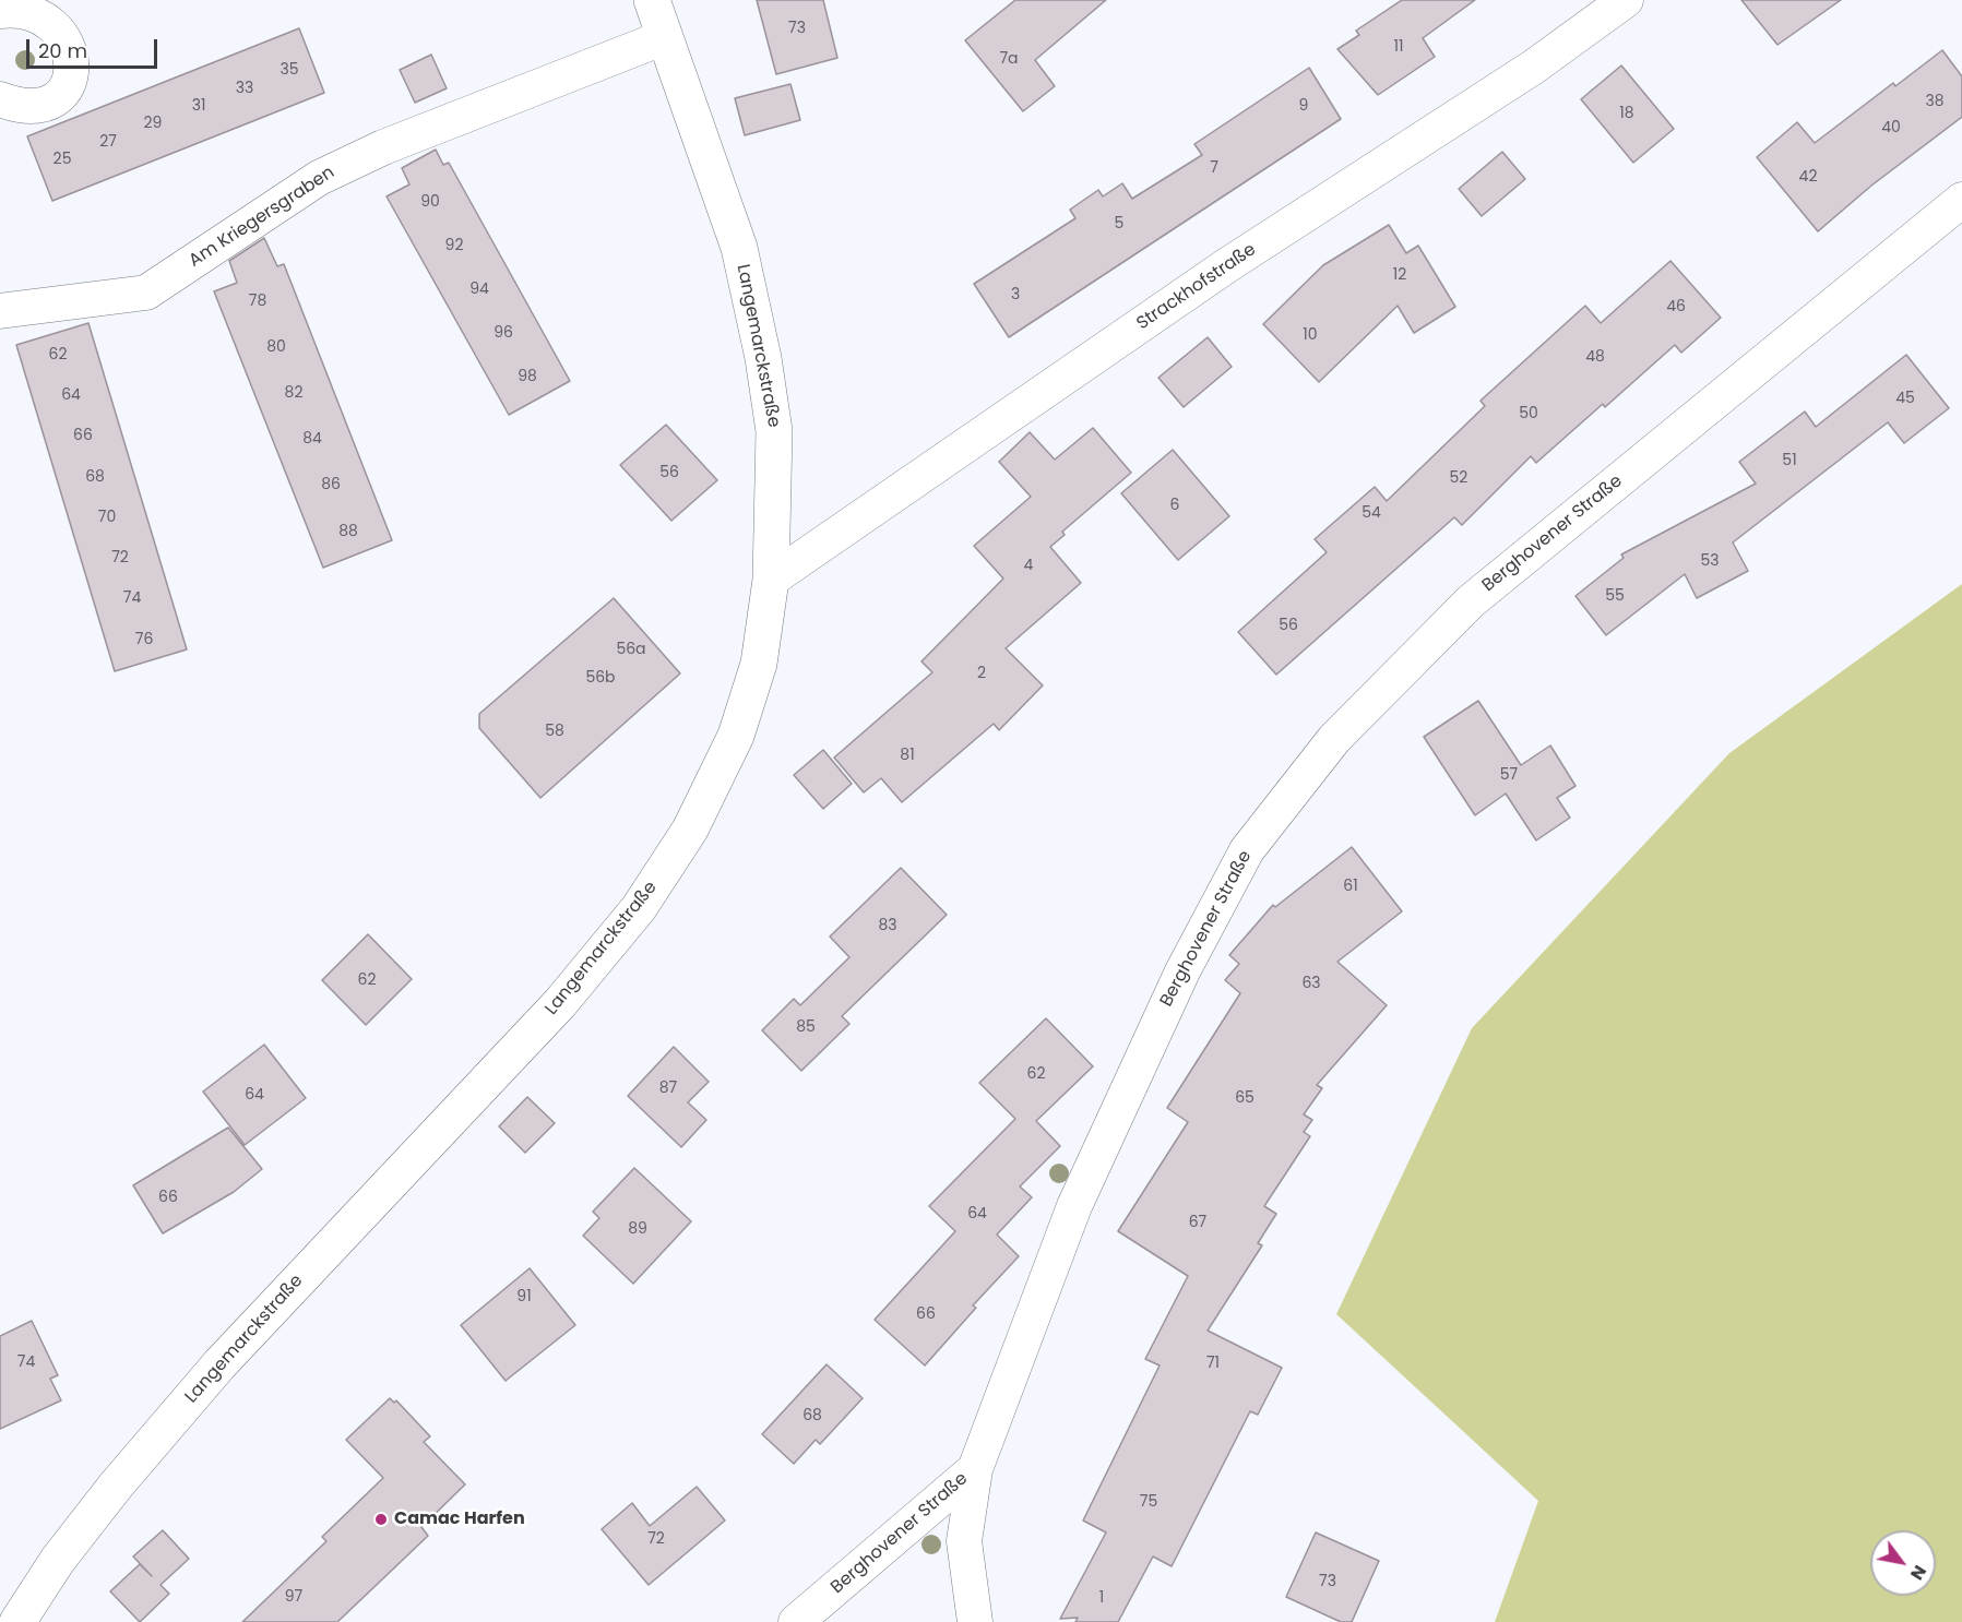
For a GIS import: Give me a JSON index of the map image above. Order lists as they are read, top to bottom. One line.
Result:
{"streets":{"main road":["Langemarckstraße"],"street":["Am Kriegersgraben","Strackhofstraße","Berghovener Straße"]},"crossings":[["Am Kriegersgraben","Langemarckstraße"],["Strackhofstraße","Langemarckstraße"]],"places":["Camac Harfen"],"house_numbers":["73","11","7a","35","33","38","31","9","18","29","40","27","25","7","42","90","5","92","12","94","3","78","46","96","10","80","62","48","98","82","64","45","50","66","84","51","56","68","52","86","6","54","70","88","72","53","4","55","74","56","76","56a","2","56b","58","81","57","61","83","62","63","85","62","87","64","65","66","64","67","89","91","66","74","71","68","75","72","73","97","1"],"scale_bar":"20 m","north":"bottom right"}
